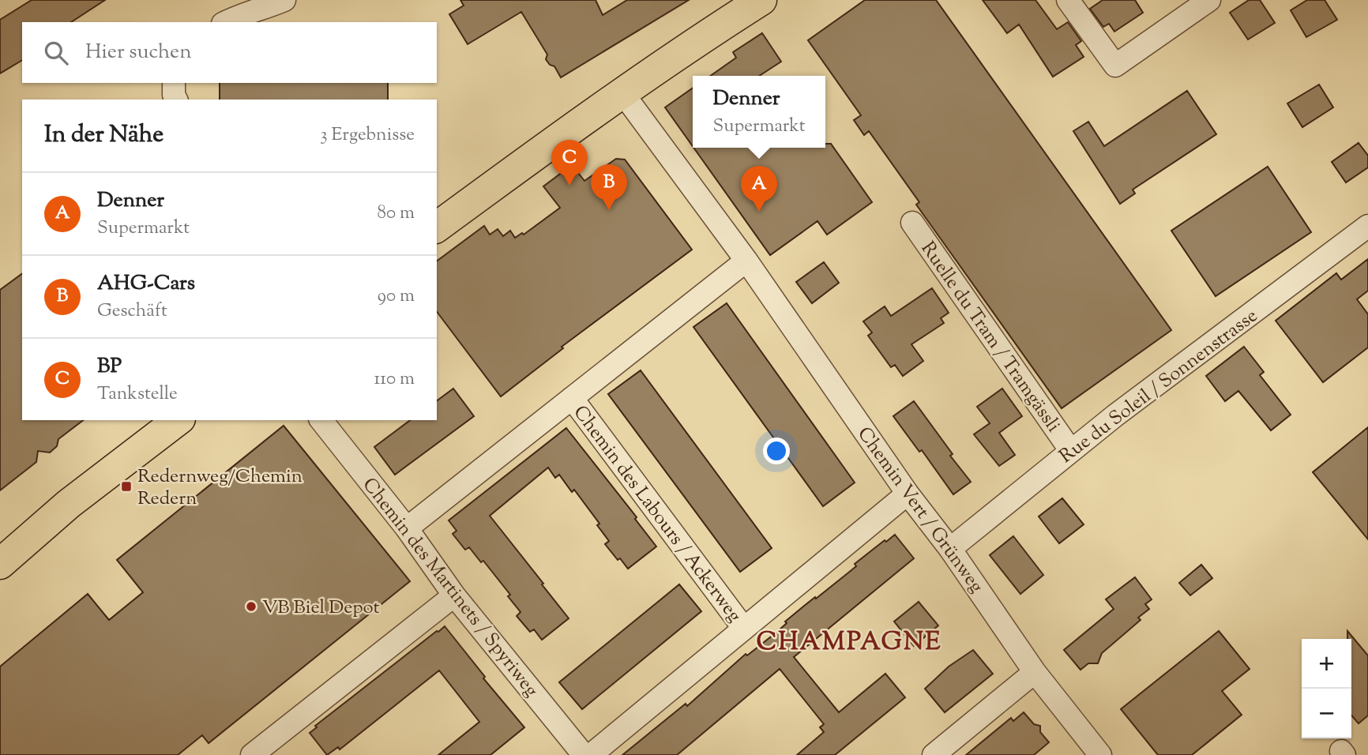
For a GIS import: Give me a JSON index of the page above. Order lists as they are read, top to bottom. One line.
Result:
{"streets":{"street":["Ruelle du Tram / Tramgässli","Rue du Soleil / Sonnenstrasse","Chemin Vert / Grünweg","Chemin des Labours / Ackerweg","Chemin des Martinets / Spyriweg"]},"crossings":[["Ruelle du Tram / Tramgässli","Rue du Soleil / Sonnenstrasse"],["Rue du Soleil / Sonnenstrasse","Chemin Vert / Grünweg"]],"districts":["CHAMPAGNE"],"places":{"transit":["Redernweg/Chemin Redern"],"other":["VB Biel Depot"]},"page":{"search":"Hier suchen","popup":["Denner","Supermarkt"],"heading":["In der Nähe","3 Ergebnisse"],"pins":["C","B","A"],"list":[{"mark":"A","name":"Denner","note":"Supermarkt","value":"80 m"},{"mark":"B","name":"AHG-Cars","note":"Geschäft","value":"90 m"},{"mark":"C","name":"BP","note":"Tankstelle","value":"110 m"}],"map_buttons":["+","−"]}}
